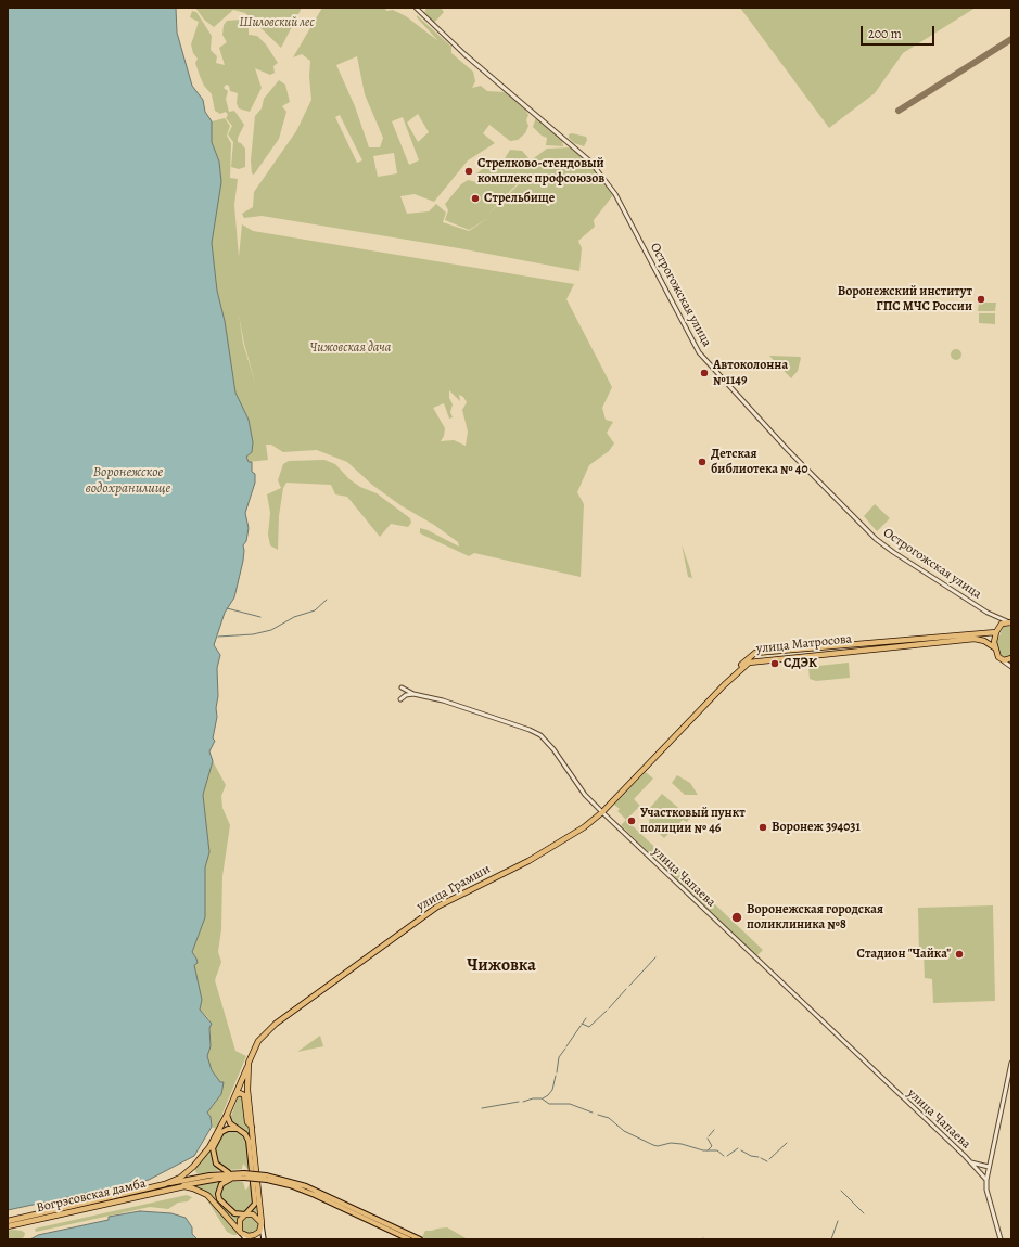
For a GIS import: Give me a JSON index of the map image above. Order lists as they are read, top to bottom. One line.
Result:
{"streets":{"highway":["улица Матросова","улица Грамши","Вогрэсовская дамба"],"street":["Острогожская улица","улица Чапаева"]},"crossings":[["Острогожская улица","улица Матросова"],["улица Матросова","улица Грамши"],["улица Чапаева","улица Грамши"],["улица Грамши","Вогрэсовская дамба"]],"districts":["Чижовка"],"water":["Воронежское водохранилище"],"parks":["Шиловский лес","Чижовская дача"],"places":["Стрелково-стендовый комплекс профсоюзов","Стрельбище","Воронежский институт ГПС МЧС России","Автоколонна №1149","Детская библиотека № 40","СДЭК","Участковый пункт полиции № 46","Воронеж 394031","Воронежская городская поликлиника №8","Стадион \"Чайка\""],"scale_bar":"200 m"}
